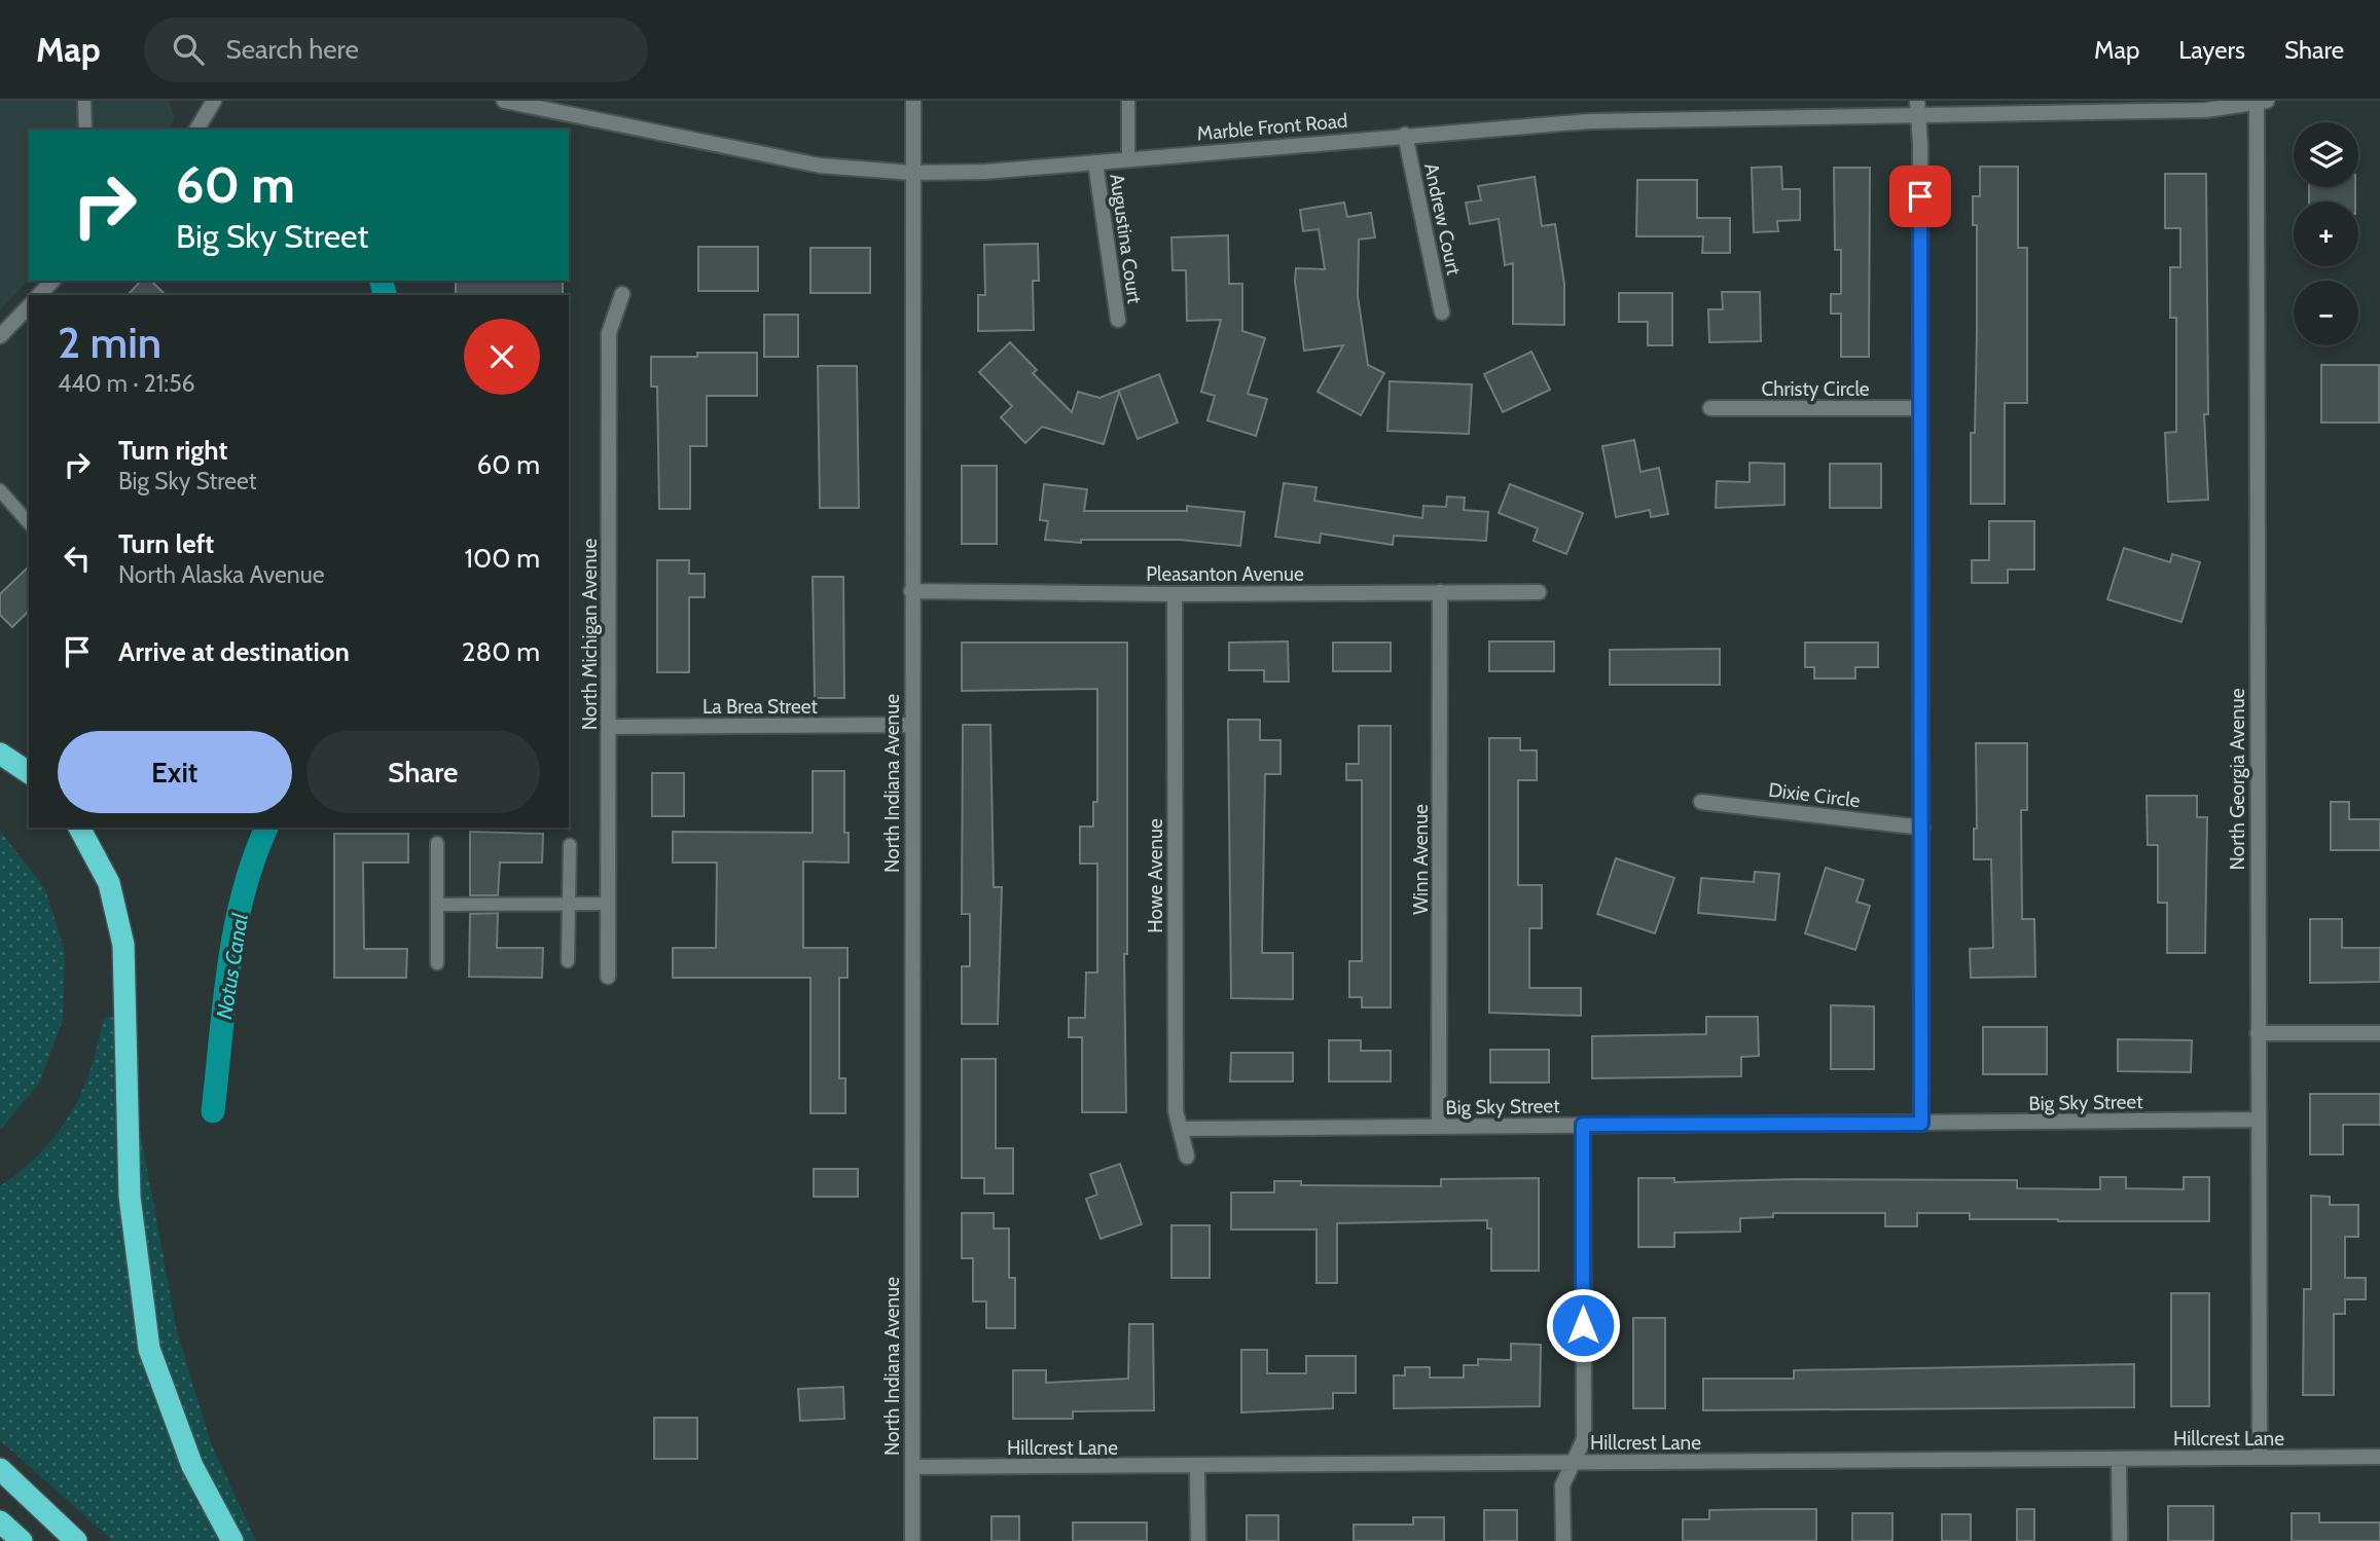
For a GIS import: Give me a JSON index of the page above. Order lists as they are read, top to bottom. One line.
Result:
{"streets":{"street":["Marble Front Road","Andrew Court","Augustina Court","Christy Circle","Pleasanton Avenue","North Michigan Avenue","La Brea Street","North Georgia Avenue","North Indiana Avenue","Dixie Circle","Winn Avenue","Howe Avenue","Big Sky Street","Hillcrest Lane"]},"crossings":[["Marble Front Road","Andrew Court"],["Marble Front Road","Augustina Court"],["Marble Front Road","North Georgia Avenue"],["Marble Front Road","North Indiana Avenue"],["Pleasanton Avenue","North Indiana Avenue"],["Pleasanton Avenue","Winn Avenue"],["Pleasanton Avenue","Howe Avenue"],["North Michigan Avenue","La Brea Street"],["La Brea Street","North Indiana Avenue"],["North Georgia Avenue","Big Sky Street"],["North Georgia Avenue","Hillcrest Lane"],["North Indiana Avenue","Hillcrest Lane"],["Winn Avenue","Big Sky Street"],["Howe Avenue","Big Sky Street"]],"water":["Notus Canal"],"page":{"header":"Map","search":"Search here","nav":["Map","Layers","Share"],"map_buttons":["+","−"],"turn":["60 m","Big Sky Street"],"heading":["2 min","440 m · 21:56"],"list":[{"name":"Turn right","note":"Big Sky Street","value":"60 m"},{"name":"Turn left","note":"North Alaska Avenue","value":"100 m"},{"name":"Arrive at destination","value":"280 m"}],"buttons":["Exit","Share"]}}
